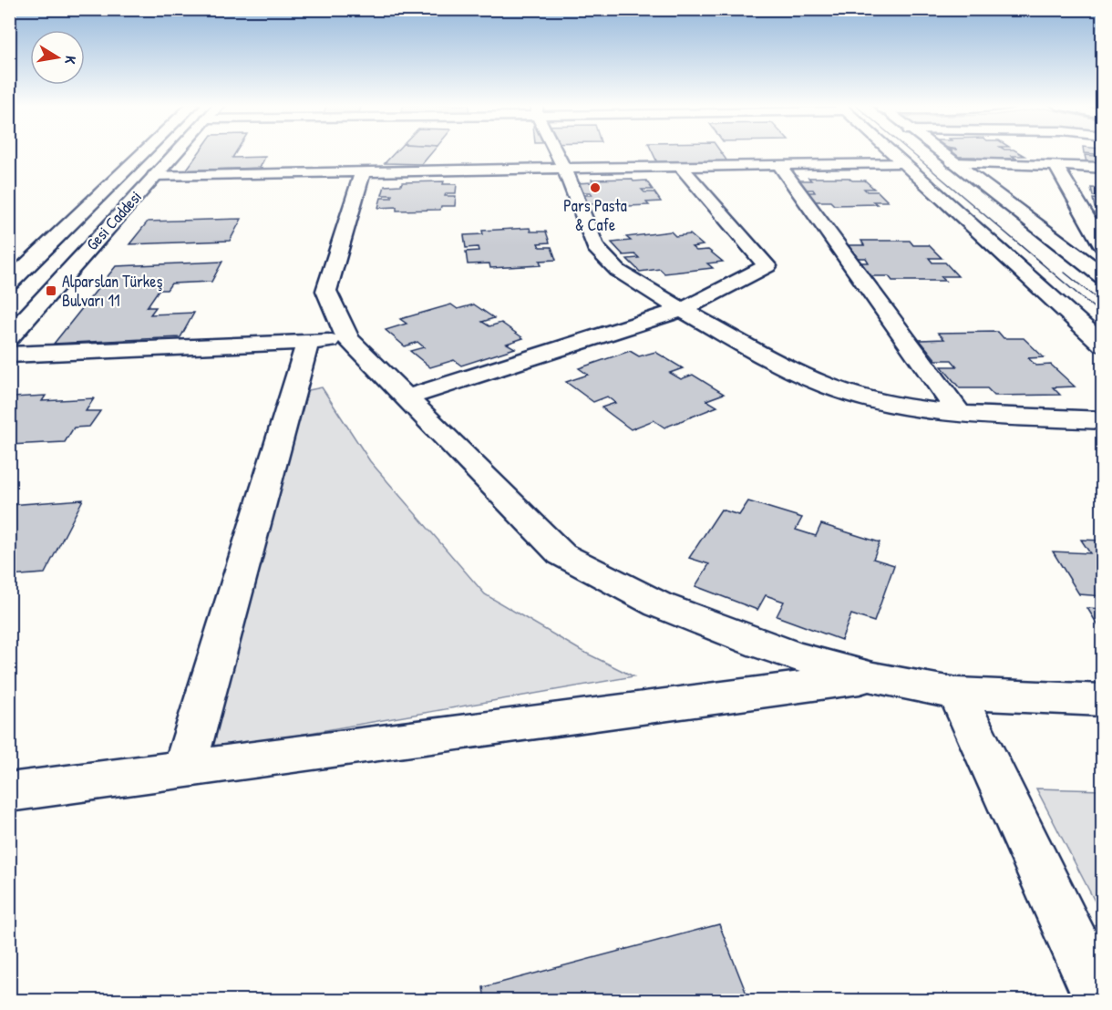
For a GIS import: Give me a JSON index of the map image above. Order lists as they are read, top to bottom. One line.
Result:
{"streets":{"street":["Gesi Caddesi"]},"places":{"other":["Pars Pasta & Cafe"],"transit":["Alparslan Türkeş Bulvarı 11"]},"north":"right"}
